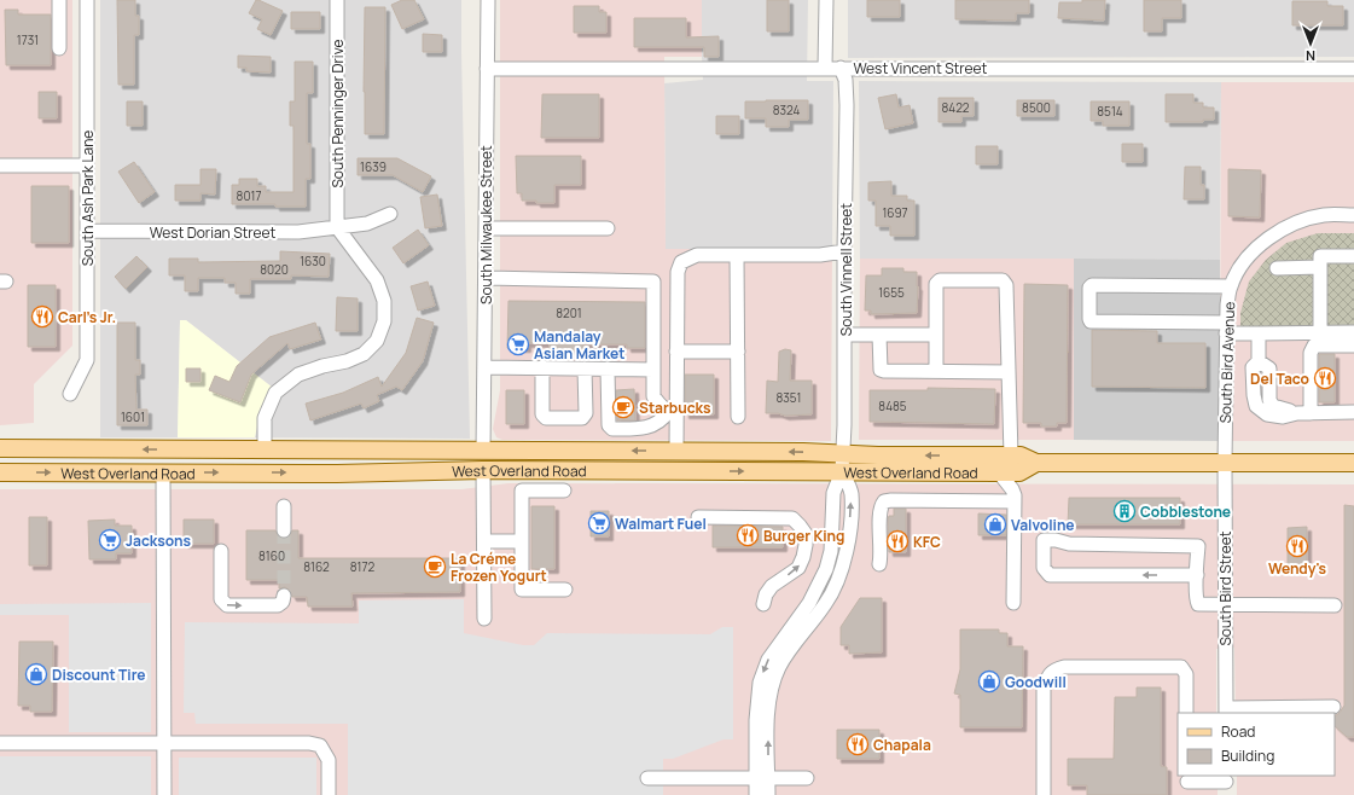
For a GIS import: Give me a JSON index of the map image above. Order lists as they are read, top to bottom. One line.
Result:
{"streets":{"main road":["West Overland Road"],"street":["West Vincent Street","South Penninger Drive","South Ash Park Lane","South Milwaukee Street","West Dorian Street","South Vinnell Street","South Bird Avenue","South Bird Street"]},"crossings":[["West Vincent Street","South Milwaukee Street"],["West Vincent Street","South Vinnell Street"],["South Penninger Drive","West Dorian Street"],["South Ash Park Lane","West Dorian Street"],["South Milwaukee Street","West Overland Road"],["South Vinnell Street","West Overland Road"],["South Bird Avenue","West Overland Road"],["South Bird Avenue","South Bird Street"],["West Overland Road","South Bird Street"]],"places":{"restaurant":["Carl's Jr.","Del Taco","Burger King","KFC","Wendy's","Chapala"],"supermarket":["Mandalay Asian Market","Walmart Fuel","Jacksons"],"cafe":["Starbucks","La Créme Frozen Yogurt"],"building":["Cobblestone"],"shop":["Valvoline","Discount Tire","Goodwill"]},"house_numbers":["1731","8422","8500","8324","8514","1639","8017","1697","1630","8020","1655","8201","8351","8485","1601","8160","8162","8172"],"legend":["Road","Building"],"north":"bottom"}
